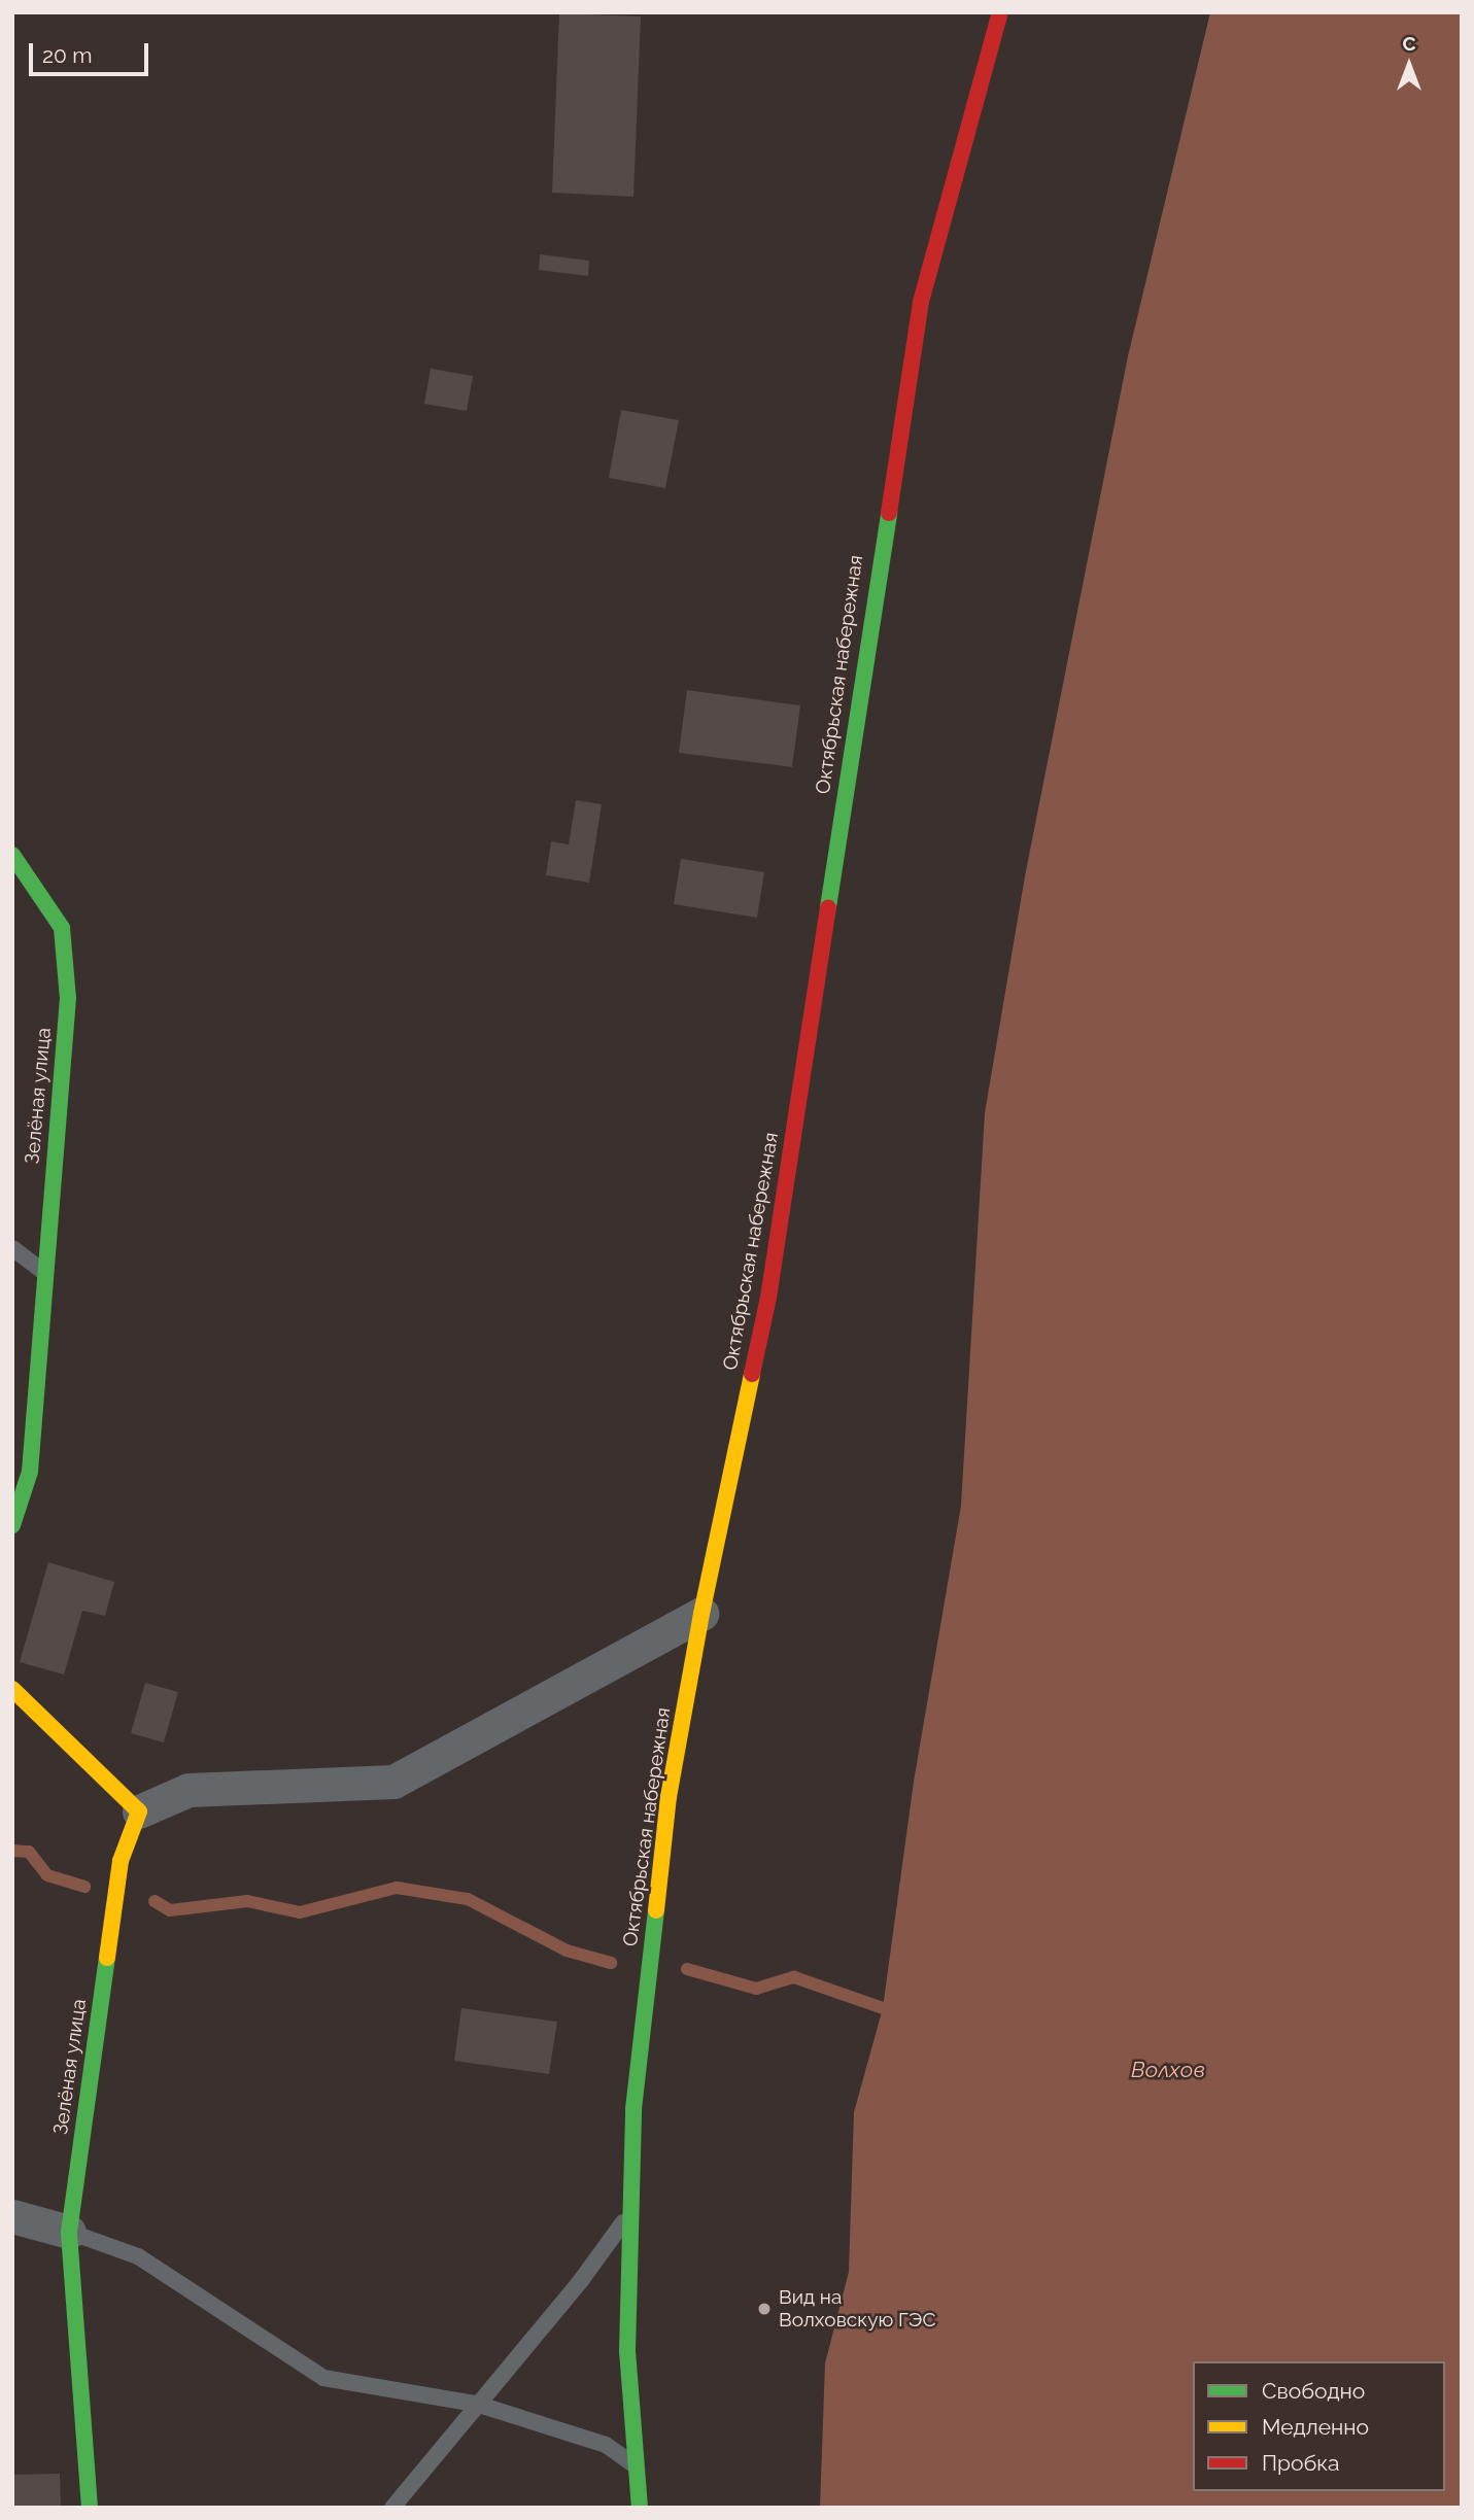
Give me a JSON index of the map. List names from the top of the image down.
{
  "streets": {
    "main road": ["Октябрьская набережная", "Зелёная улица"]
  },
  "water": ["Волхов"],
  "places": ["Вид на Волховскую ГЭС"],
  "legend": ["Свободно", "Медленно", "Пробка"],
  "scale_bar": "20 m",
  "north": "top"
}
